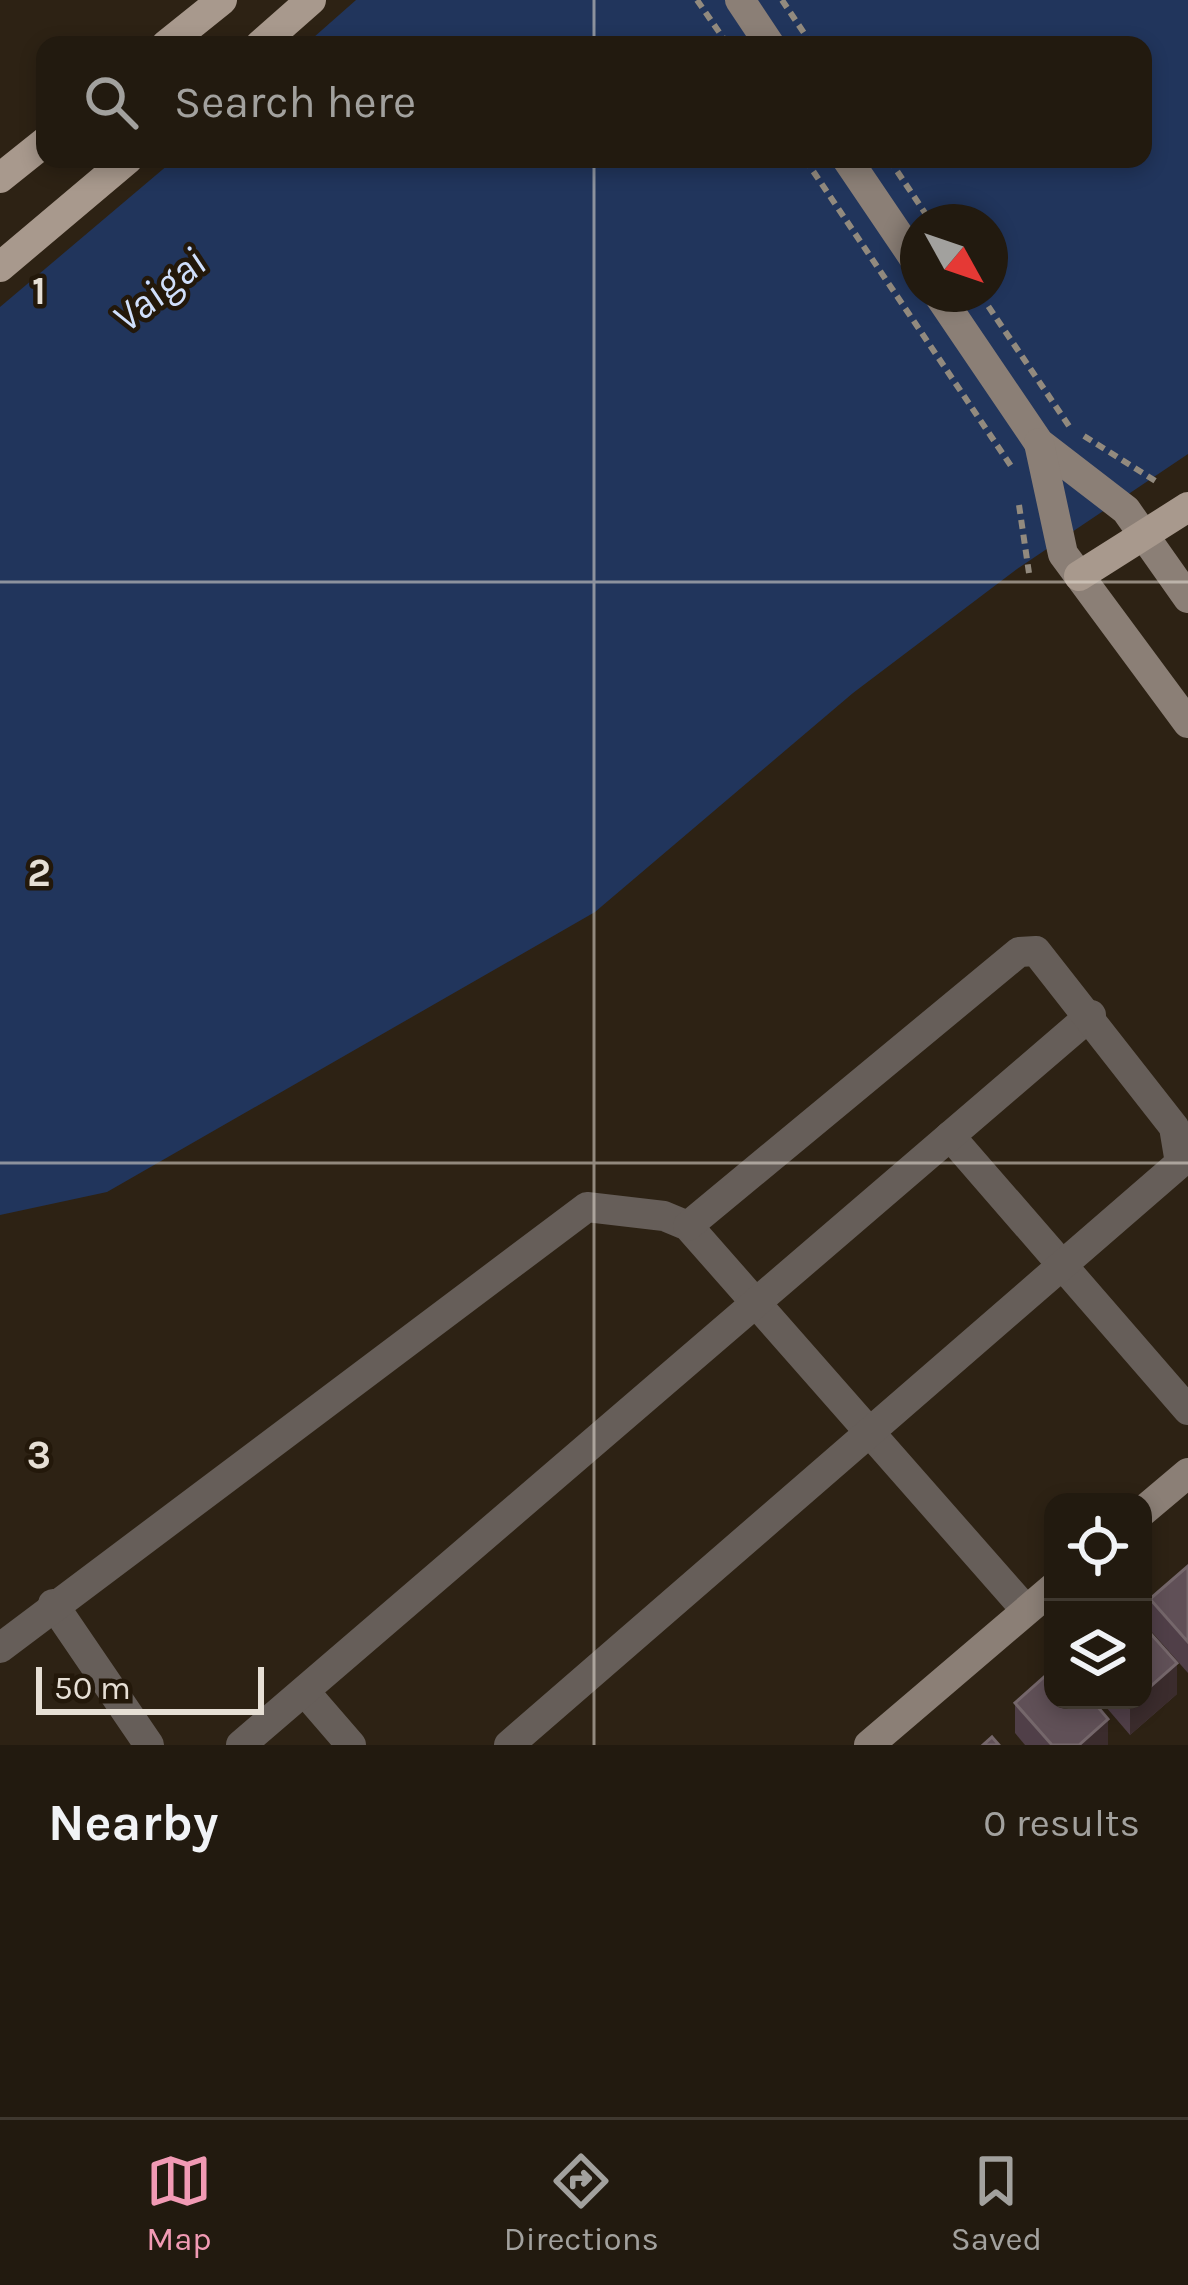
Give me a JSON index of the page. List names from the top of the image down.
{
  "water": ["Vaigai"],
  "scale_bar": "50 m",
  "north": "bottom right",
  "page": {
    "search": "Search here",
    "scale": "50 m",
    "heading": ["Nearby", "0 results"],
    "nav": ["Map", "Directions", "Saved"]
  },
  "grid": {
    "rows": ["1", "2", "3"]
  }
}
